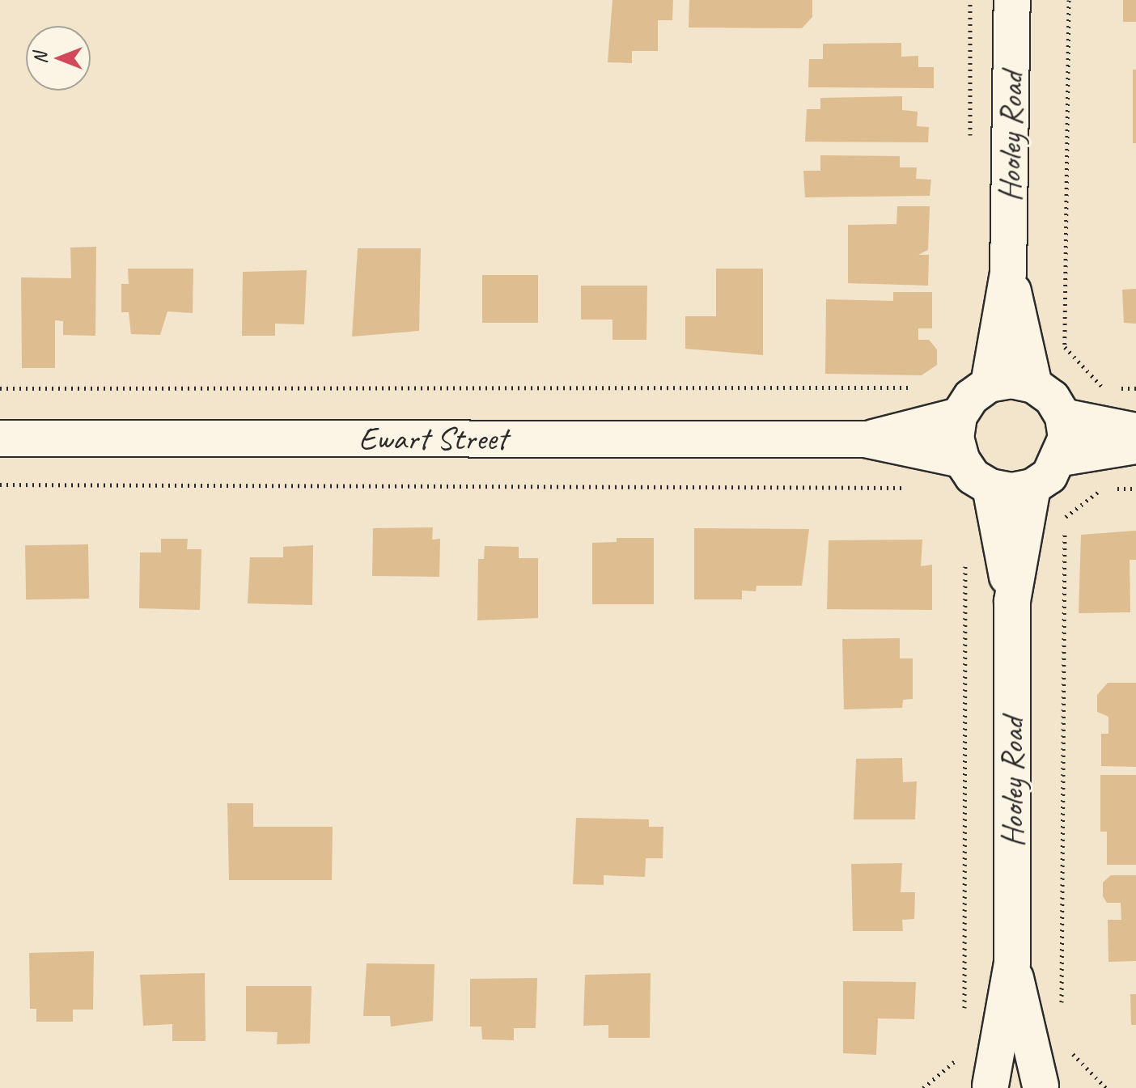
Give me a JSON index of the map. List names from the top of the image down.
{
  "streets": {
    "street": ["Hooley Road", "Ewart Street"]
  },
  "crossings": [
    ["Hooley Road", "Ewart Street"]
  ],
  "north": "left"
}
